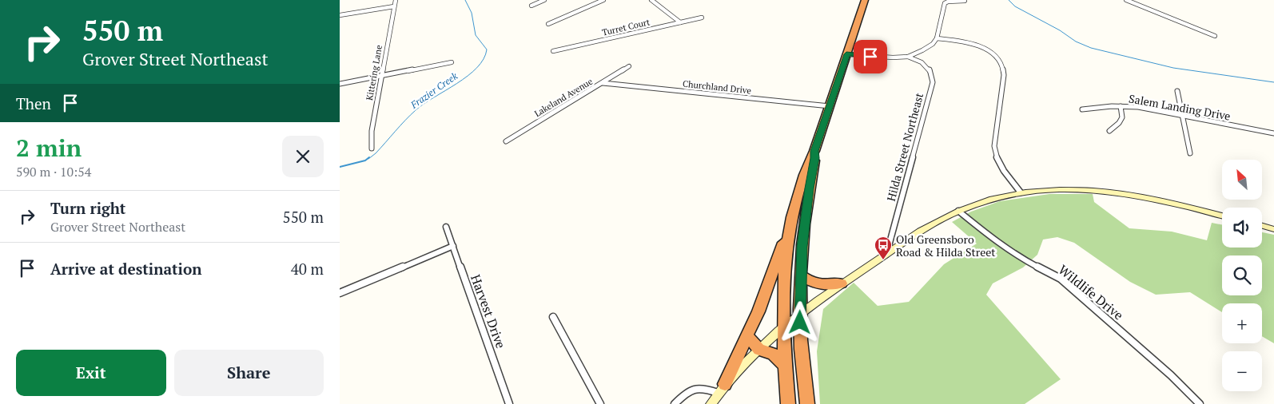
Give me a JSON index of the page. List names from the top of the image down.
{
  "streets": {
    "street": [
      "Turret Court",
      "Kittering Lane",
      "Churchland Drive",
      "Lakeland Avenue",
      "Salem Landing Drive",
      "Hilda Street Northeast",
      "Wildlife Drive",
      "Harvest Drive"
    ]
  },
  "crossings": [
    ["Churchland Drive", "Lakeland Avenue"]
  ],
  "water": ["Frazier Creek"],
  "places": {
    "bus stop": ["Old Greensboro Road & Hilda Street"]
  },
  "north": "top left",
  "page": {
    "turn": ["550 m", "Grover Street Northeast"],
    "then": "Then",
    "heading": ["2 min", "590 m · 10:54"],
    "map_buttons": ["+", "−"],
    "list": [
      {
        "name": "Turn right",
        "note": "Grover Street Northeast",
        "value": "550 m"
      },
      {
        "name": "Arrive at destination",
        "value": "40 m"
      }
    ],
    "buttons": ["Exit", "Share"]
  }
}
